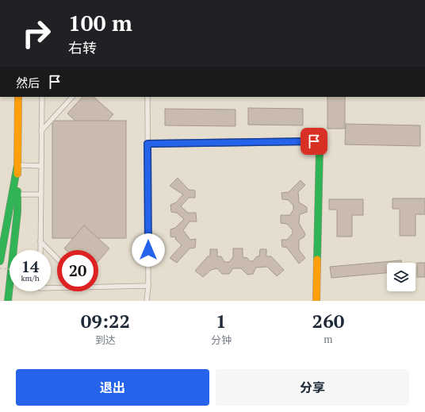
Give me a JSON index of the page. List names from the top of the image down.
{
  "page": {
    "turn": ["100 m", "右转"],
    "then": "然后",
    "speed": "14 km/h",
    "limit": "20",
    "eta": [
      "09:22",
      "到达",
      "1",
      "分钟",
      "260",
      "m"
    ],
    "buttons": ["退出", "分享"]
  }
}
